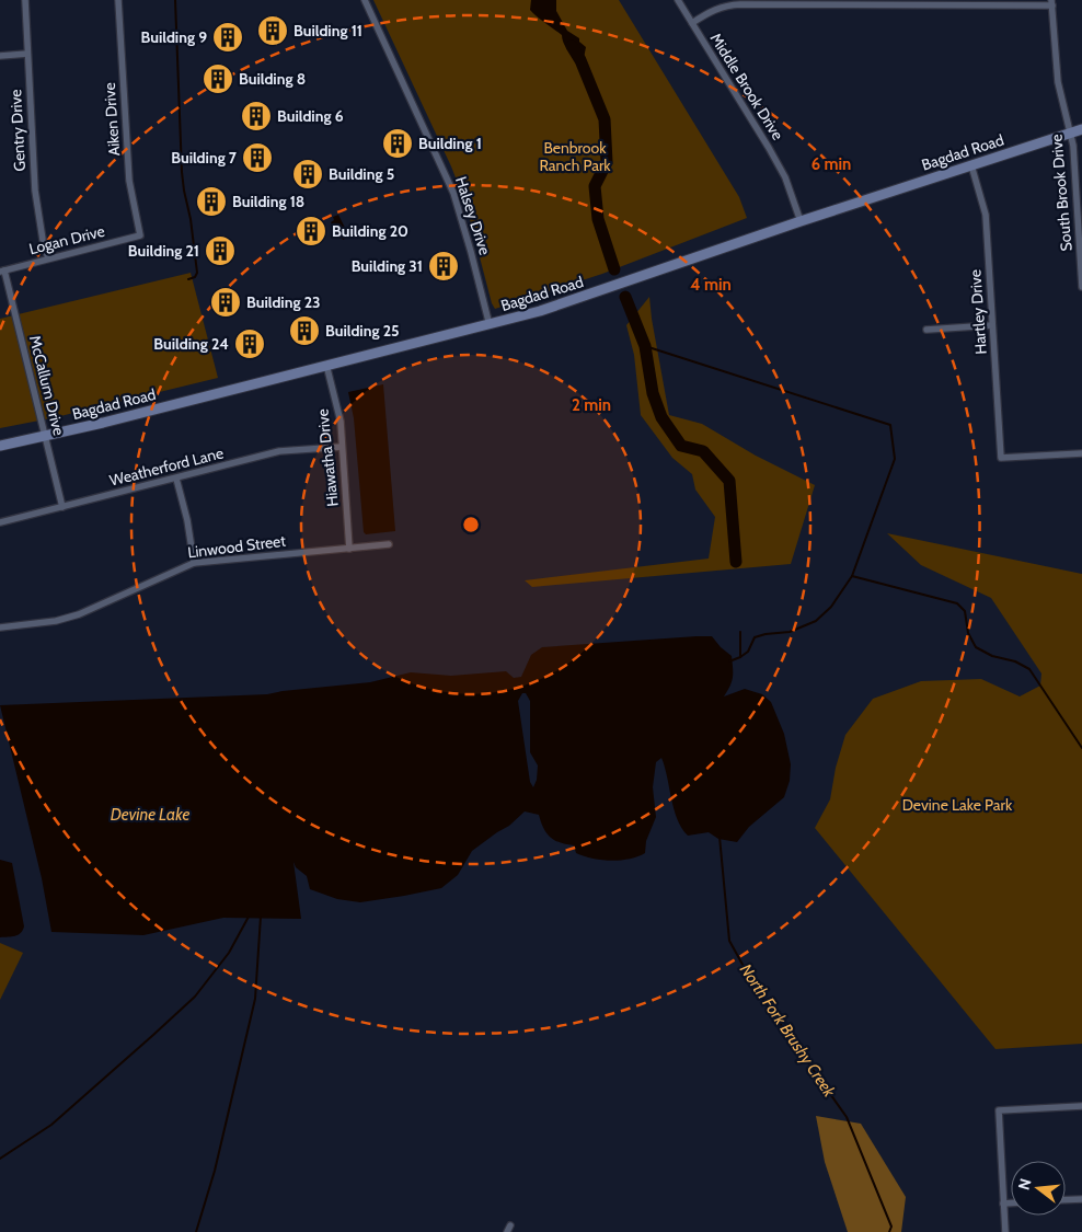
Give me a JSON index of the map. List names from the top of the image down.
{
  "streets": {
    "street": [
      "Middle Brook Drive",
      "Aiken Drive",
      "Gentry Drive",
      "Bagdad Road",
      "South Brook Drive",
      "Halsey Drive",
      "Logan Drive",
      "Hartley Drive",
      "McCallum Drive",
      "Hiawatha Drive",
      "Weatherford Lane",
      "Linwood Street"
    ]
  },
  "crossings": [
    ["Middle Brook Drive", "Bagdad Road"],
    ["Aiken Drive", "Logan Drive"],
    ["Gentry Drive", "Logan Drive"],
    ["Bagdad Road", "South Brook Drive"],
    ["Bagdad Road", "Halsey Drive"],
    ["Bagdad Road", "Hartley Drive"],
    ["Bagdad Road", "McCallum Drive"],
    ["Bagdad Road", "Hiawatha Drive"],
    ["Logan Drive", "McCallum Drive"],
    ["McCallum Drive", "Weatherford Lane"],
    ["Hiawatha Drive", "Weatherford Lane"],
    ["Hiawatha Drive", "Linwood Street"]
  ],
  "water": ["Devine Lake", "North Fork Brushy Creek"],
  "parks": ["Benbrook Ranch Park", "Devine Lake Park"],
  "places": {
    "building": [
      "Building 11",
      "Building 9",
      "Building 8",
      "Building 6",
      "Building 1",
      "Building 7",
      "Building 5",
      "Building 18",
      "Building 20",
      "Building 21",
      "Building 31",
      "Building 23",
      "Building 25",
      "Building 24"
    ]
  },
  "north": "left",
  "rings": ["6 min", "4 min", "2 min"]
}
